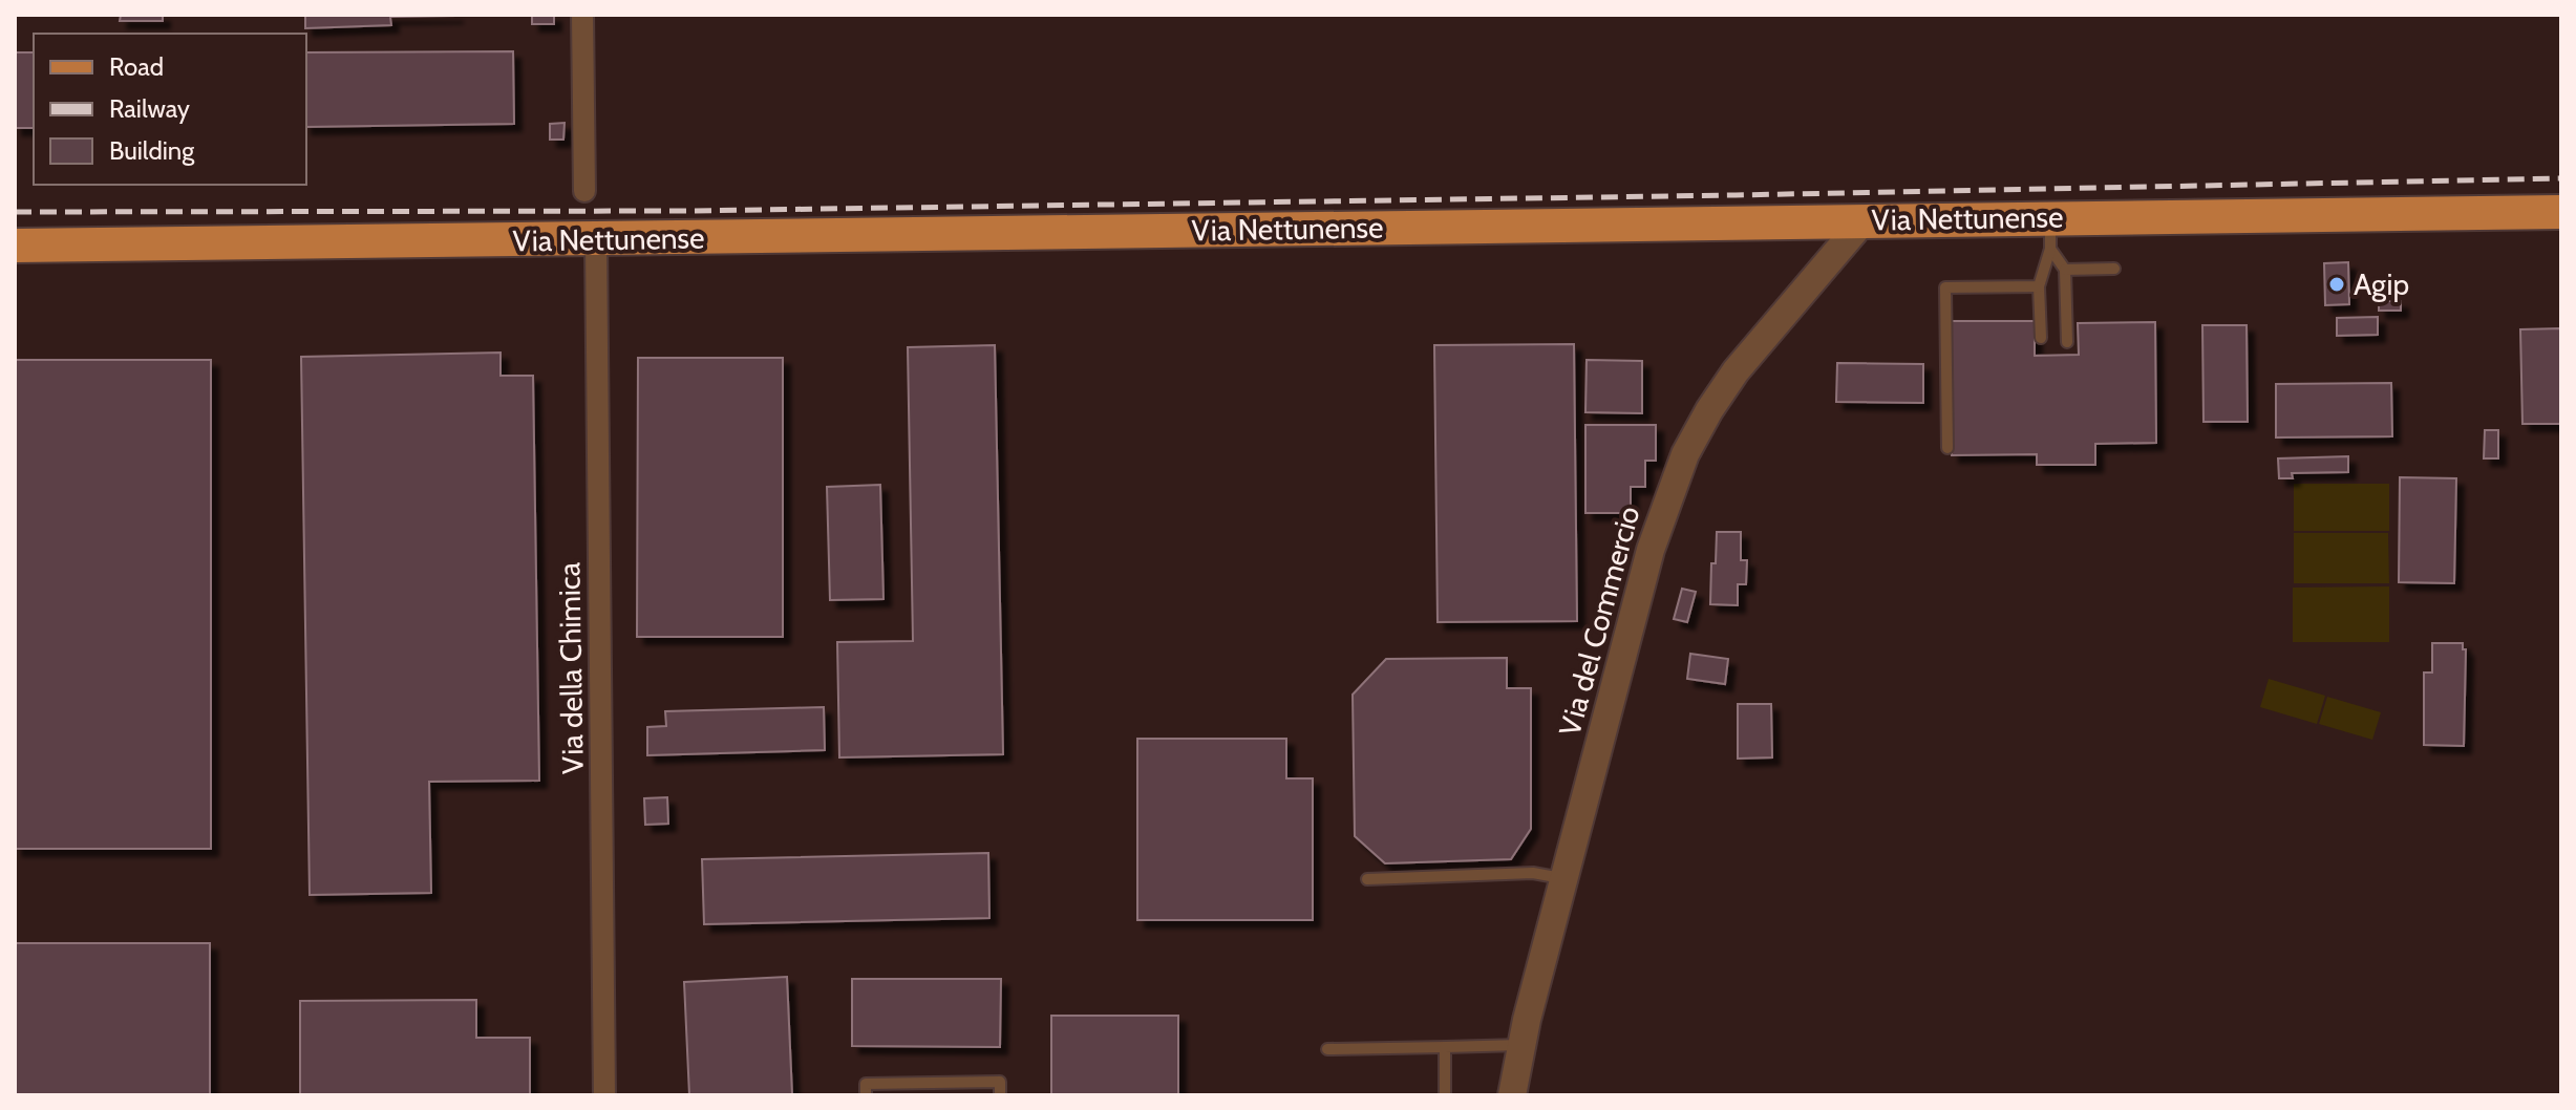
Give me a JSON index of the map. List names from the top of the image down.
{
  "streets": {
    "main road": ["Via Nettunense"],
    "street": ["Via del Commercio", "Via della Chimica"]
  },
  "crossings": [
    ["Via Nettunense", "Via del Commercio"],
    ["Via Nettunense", "Via della Chimica"]
  ],
  "places": ["Agip"],
  "legend": ["Road", "Railway", "Building"]
}
